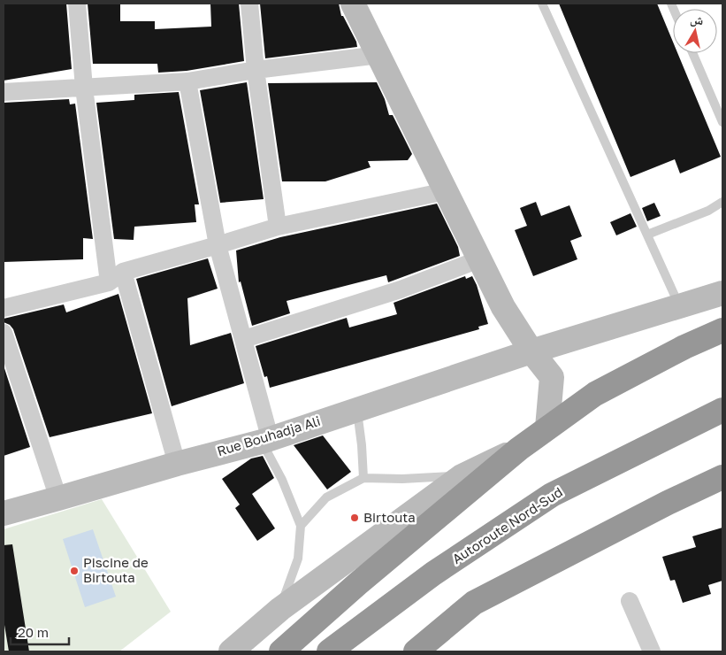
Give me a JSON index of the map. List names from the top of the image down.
{
  "streets": {
    "highway": ["Autoroute Nord-Sud"],
    "main road": ["Rue Bouhadja Ali"]
  },
  "places": ["Birtouta", "Piscine de Birtouta"],
  "scale_bar": "20 m",
  "north": "top"
}
